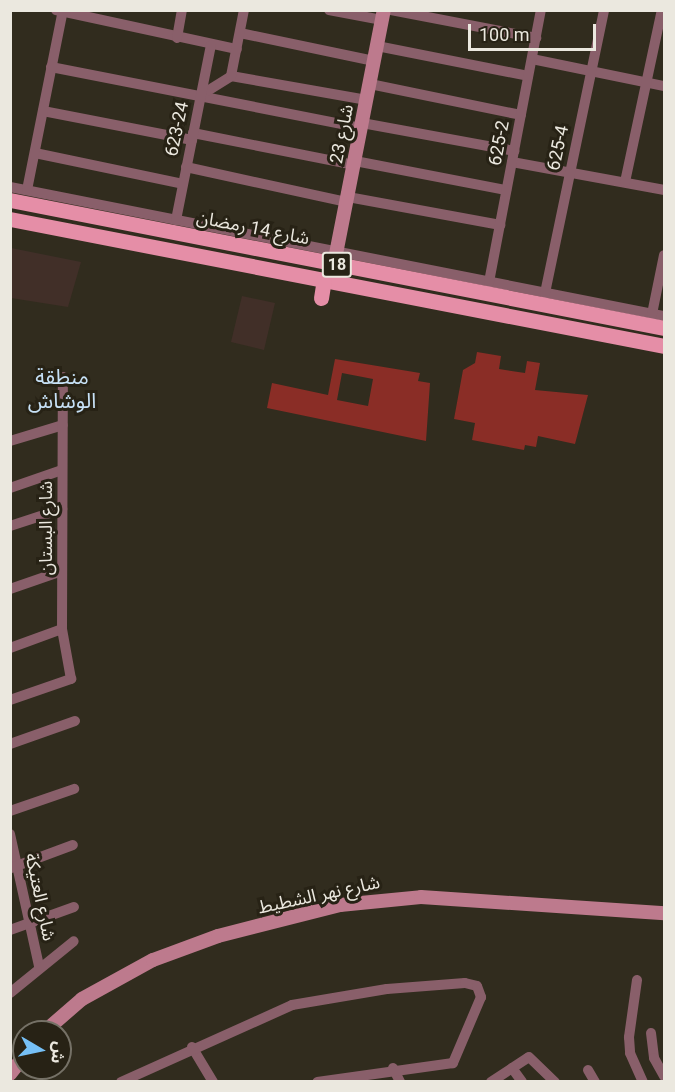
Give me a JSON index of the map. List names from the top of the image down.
{
  "streets": {
    "main road": [
      "شارع 23",
      "شارع 14 رمضان",
      "18",
      "شارع نهر الشطيط"
    ],
    "street": [
      "623-24",
      "625-2",
      "625-4",
      "شارع البستان",
      "شارع العتيکة"
    ]
  },
  "crossings": [
    ["شارع 23", "شارع 14 رمضان"]
  ],
  "districts": ["منطقة الوشاش"],
  "scale_bar": "100 m",
  "north": "right"
}
